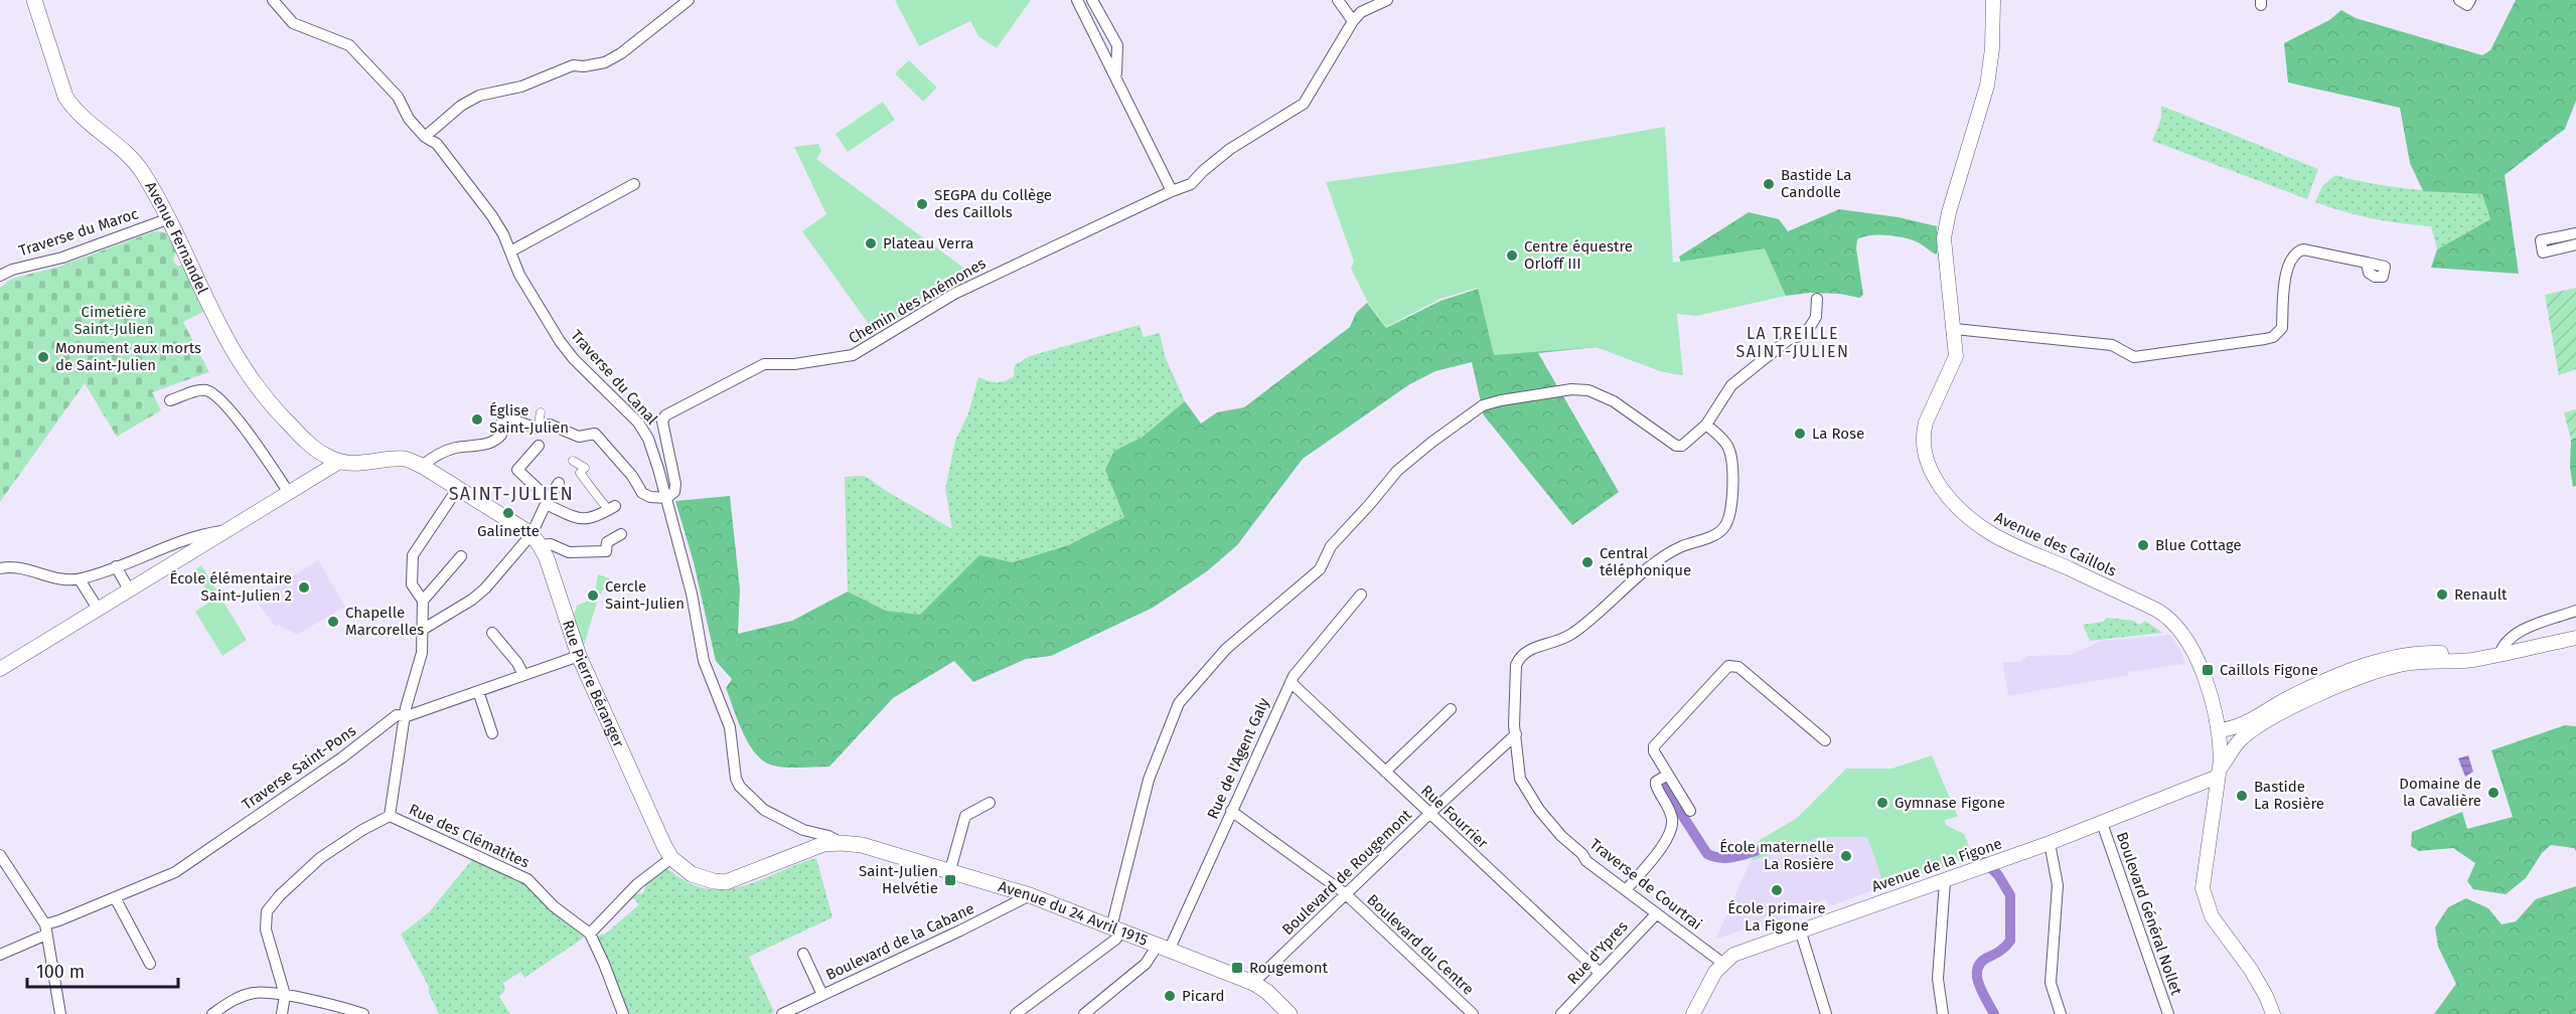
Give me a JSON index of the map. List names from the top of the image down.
{
  "streets": {
    "main road": ["Avenue Fernandel", "Rue Pierre Béranger", "Avenue du 24 Avril 1915"],
    "street": [
      "Traverse du Maroc",
      "Chemin des Anémones",
      "Traverse du Canal",
      "Avenue des Caillols",
      "Rue de l'Agent Galy",
      "Traverse Saint-Pons",
      "Rue Fourrier",
      "Rue des Clématites",
      "Avenue de la Figone",
      "Boulevard de Rougemont",
      "Traverse de Courtrai",
      "Boulevard Général Nollet",
      "Boulevard de la Cabane",
      "Boulevard du Centre",
      "Rue d'Ypres"
    ]
  },
  "crossings": [
    ["Traverse du Maroc", "Avenue Fernandel"],
    ["Chemin des Anémones", "Traverse du Canal"],
    ["Chemin des Anémones", "Rue Pierre Béranger"],
    ["Chemin des Anémones", "Avenue du 24 Avril 1915"],
    ["Avenue des Caillols", "Avenue de la Figone"],
    ["Rue Pierre Béranger", "Traverse Saint-Pons"],
    ["Rue Pierre Béranger", "Avenue du 24 Avril 1915"],
    ["Rue de l'Agent Galy", "Rue Fourrier"],
    ["Rue de l'Agent Galy", "Avenue du 24 Avril 1915"],
    ["Rue de l'Agent Galy", "Boulevard du Centre"],
    ["Rue Fourrier", "Boulevard de Rougemont"],
    ["Rue Fourrier", "Rue d'Ypres"],
    ["Avenue de la Figone", "Traverse de Courtrai"],
    ["Avenue de la Figone", "Boulevard Général Nollet"],
    ["Boulevard de Rougemont", "Traverse de Courtrai"],
    ["Boulevard de Rougemont", "Avenue du 24 Avril 1915"],
    ["Boulevard de Rougemont", "Boulevard du Centre"],
    ["Traverse de Courtrai", "Rue d'Ypres"],
    ["Avenue du 24 Avril 1915", "Boulevard de la Cabane"]
  ],
  "districts": ["LA TREILLE SAINT-JULIEN", "SAINT-JULIEN"],
  "parks": ["Cimetière Saint-Julien"],
  "places": {
    "other": [
      "Bastide La Candolle",
      "SEGPA du Collège des Caillols",
      "Plateau Verra",
      "Centre équestre Orloff III",
      "Monument aux morts de Saint-Julien",
      "Église Saint-Julien",
      "La Rose",
      "Galinette",
      "Blue Cottage",
      "Central téléphonique",
      "École élémentaire Saint-Julien 2",
      "Renault",
      "Cercle Saint-Julien",
      "Chapelle Marcorelles",
      "Domaine de la Cavalière",
      "Bastide La Rosière",
      "Gymnase Figone",
      "École maternelle La Rosière",
      "École primaire La Figone",
      "Picard"
    ],
    "transit": ["Caillols Figone", "Saint-Julien Helvétie", "Rougemont"]
  },
  "scale_bar": "100 m"
}
